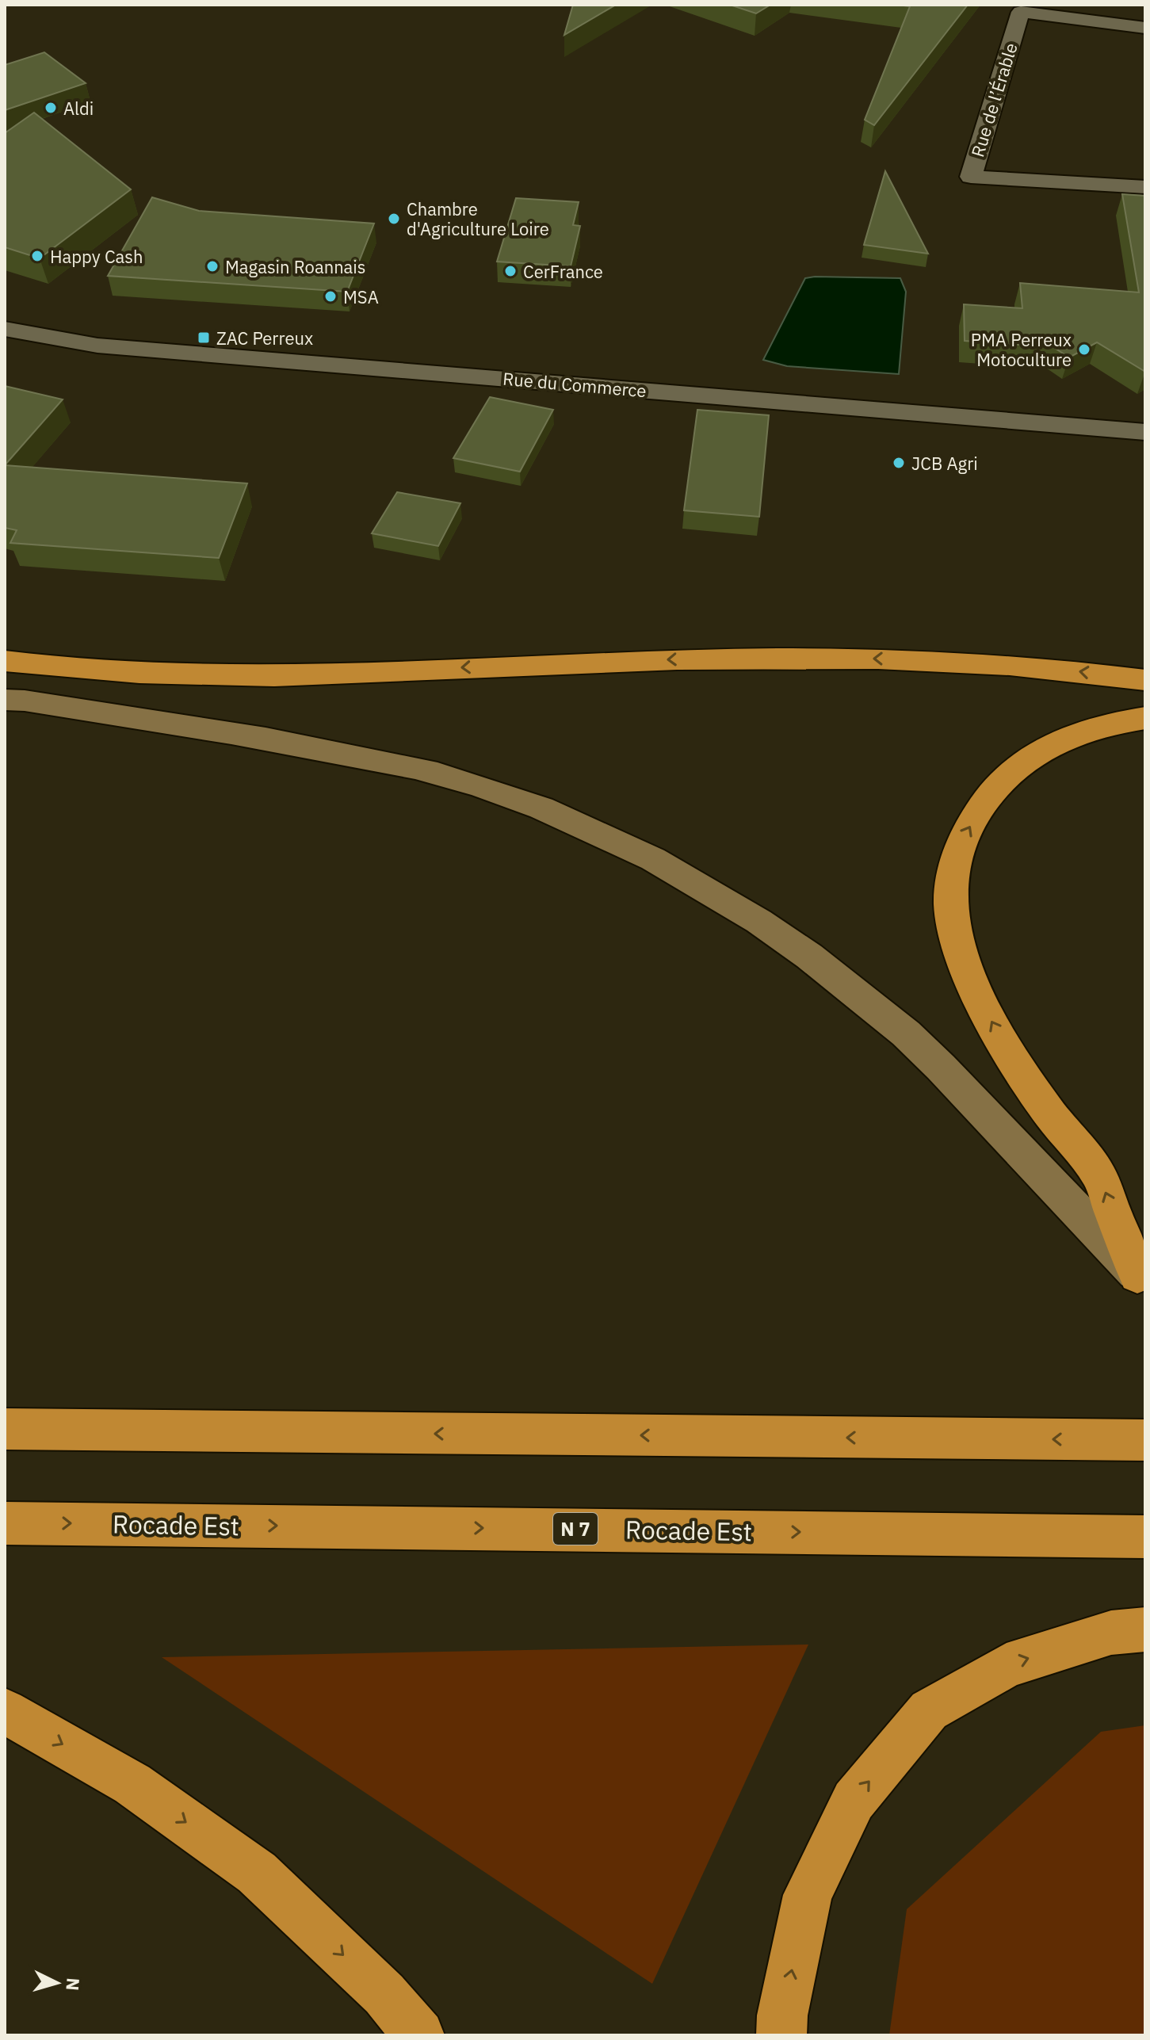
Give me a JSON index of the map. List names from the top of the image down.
{
  "streets": {
    "highway": ["Rocade Est", "N 7"],
    "street": ["Rue de l’Érable", "Rue du Commerce"]
  },
  "places": {
    "other": [
      "Aldi",
      "Chambre d'Agriculture Loire",
      "Happy Cash",
      "Magasin Roannais",
      "CerFrance",
      "MSA",
      "PMA Perreux Motoculture",
      "JCB Agri"
    ],
    "transit": ["ZAC Perreux"]
  },
  "north": "right"
}
